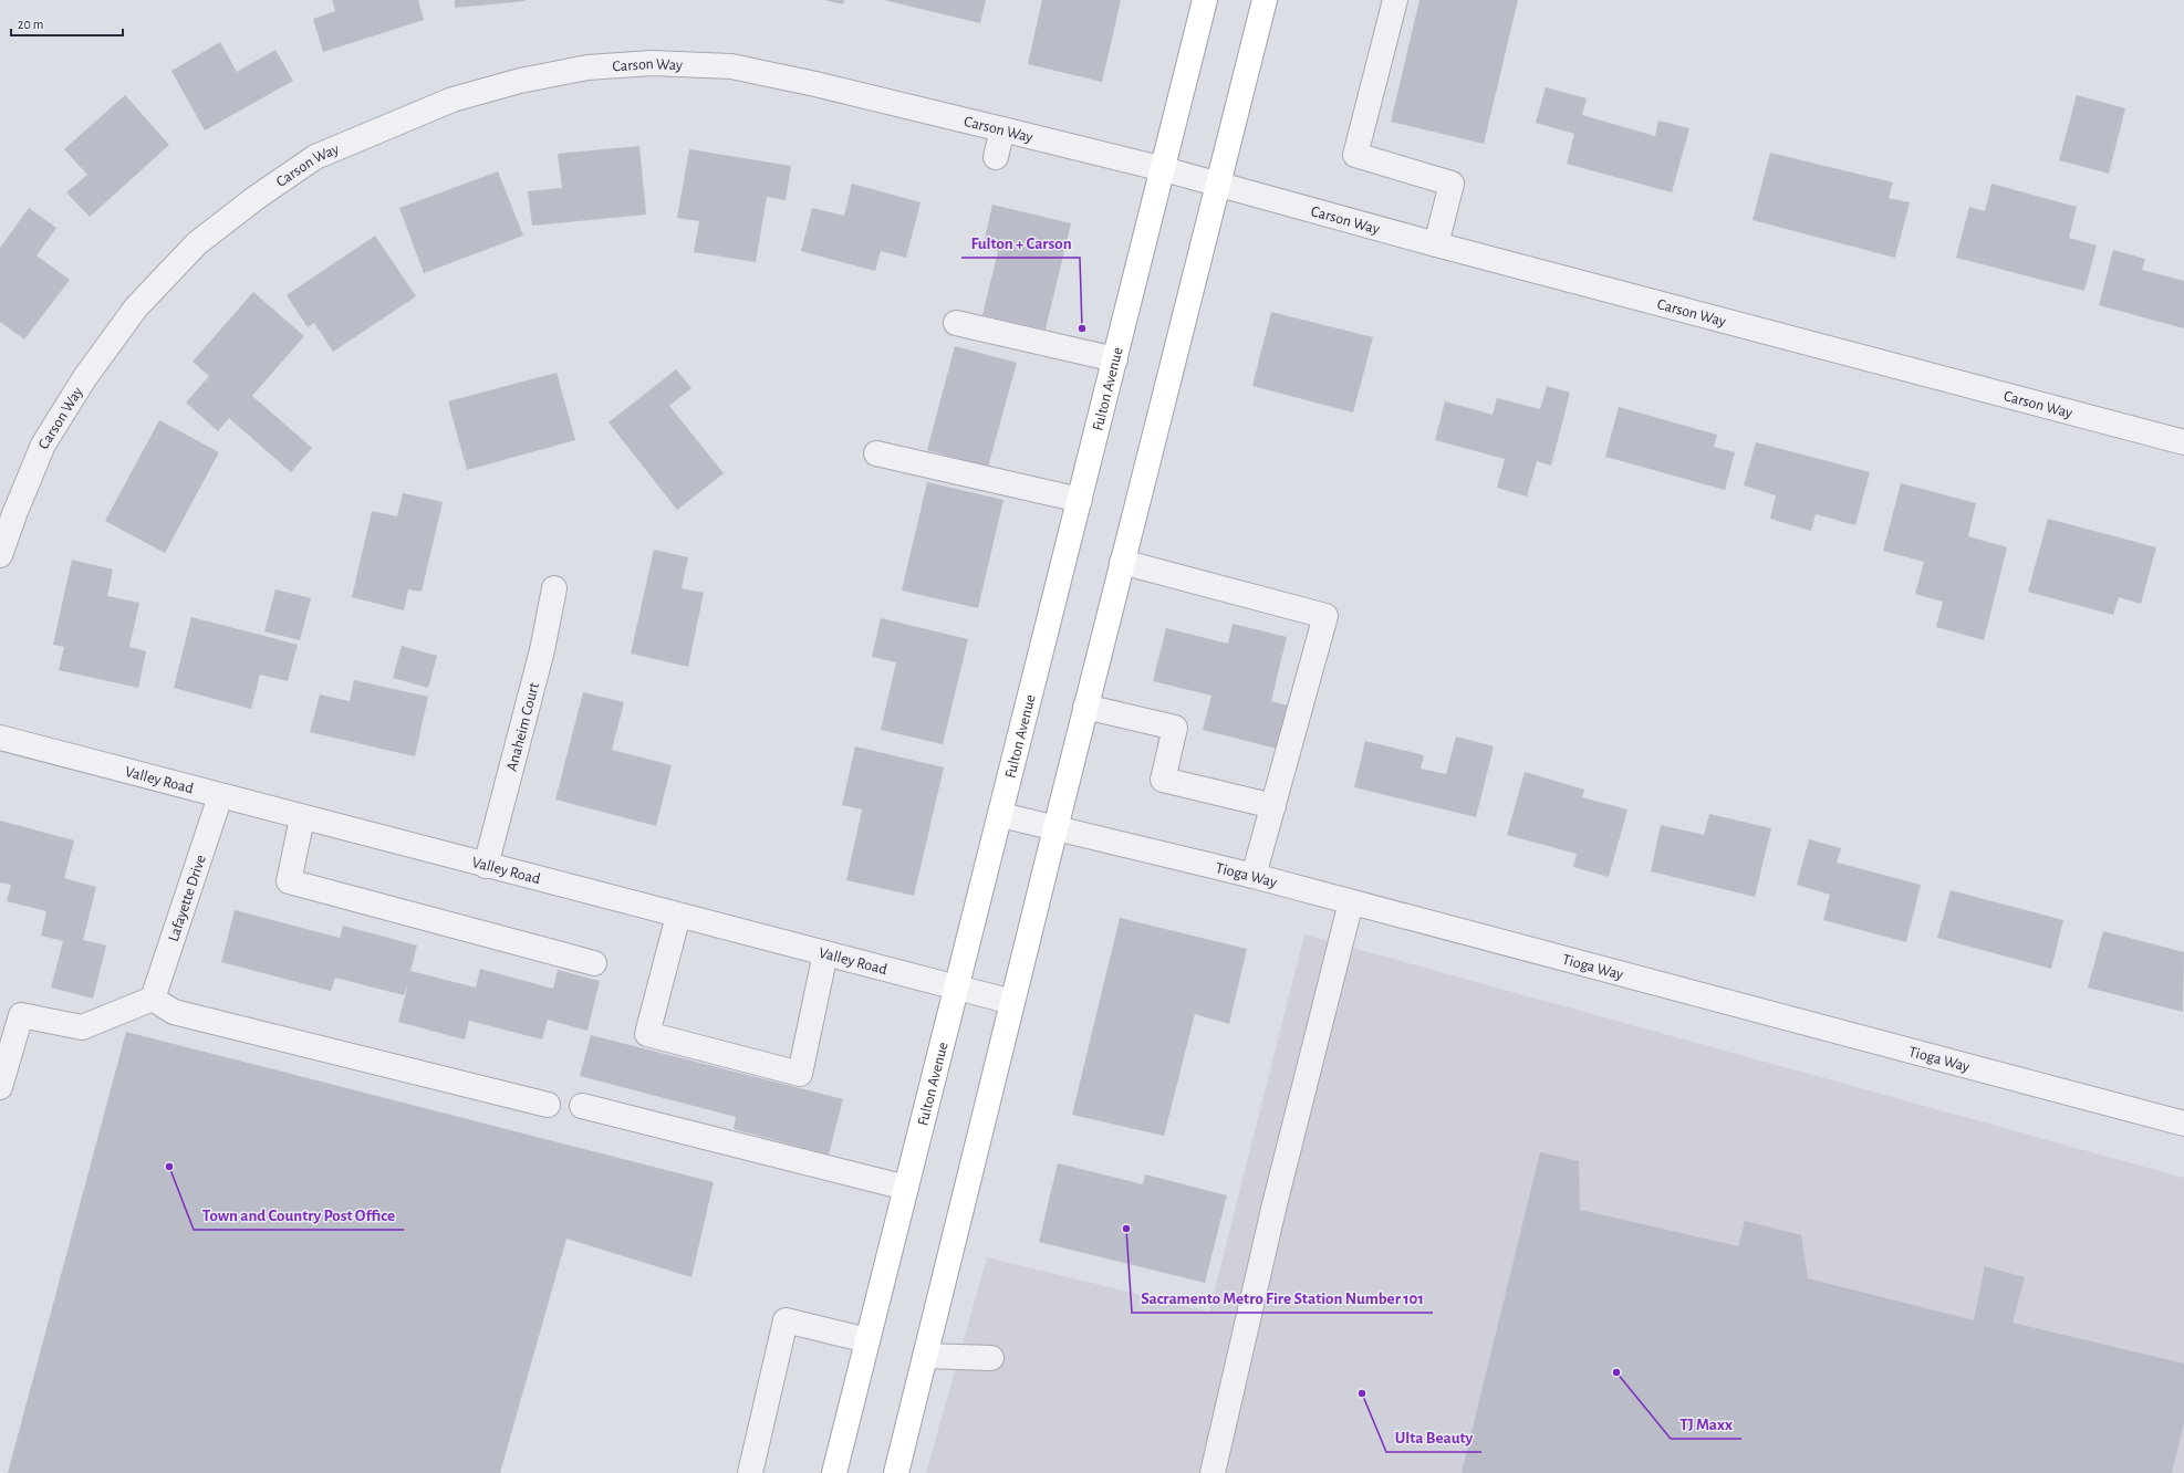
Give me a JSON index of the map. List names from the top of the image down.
{
  "streets": {
    "main road": ["Fulton Avenue"],
    "street": [
      "Carson Way",
      "Anaheim Court",
      "Valley Road",
      "Tioga Way",
      "Lafayette Drive"
    ]
  },
  "crossings": [
    ["Carson Way", "Fulton Avenue"],
    ["Fulton Avenue", "Valley Road"],
    ["Fulton Avenue", "Tioga Way"],
    ["Anaheim Court", "Valley Road"],
    ["Valley Road", "Lafayette Drive"]
  ],
  "places": [
    "Fulton + Carson",
    "Town and Country Post Office",
    "Sacramento Metro Fire Station Number 101",
    "TJ Maxx",
    "Ulta Beauty"
  ],
  "scale_bar": "20 m"
}
